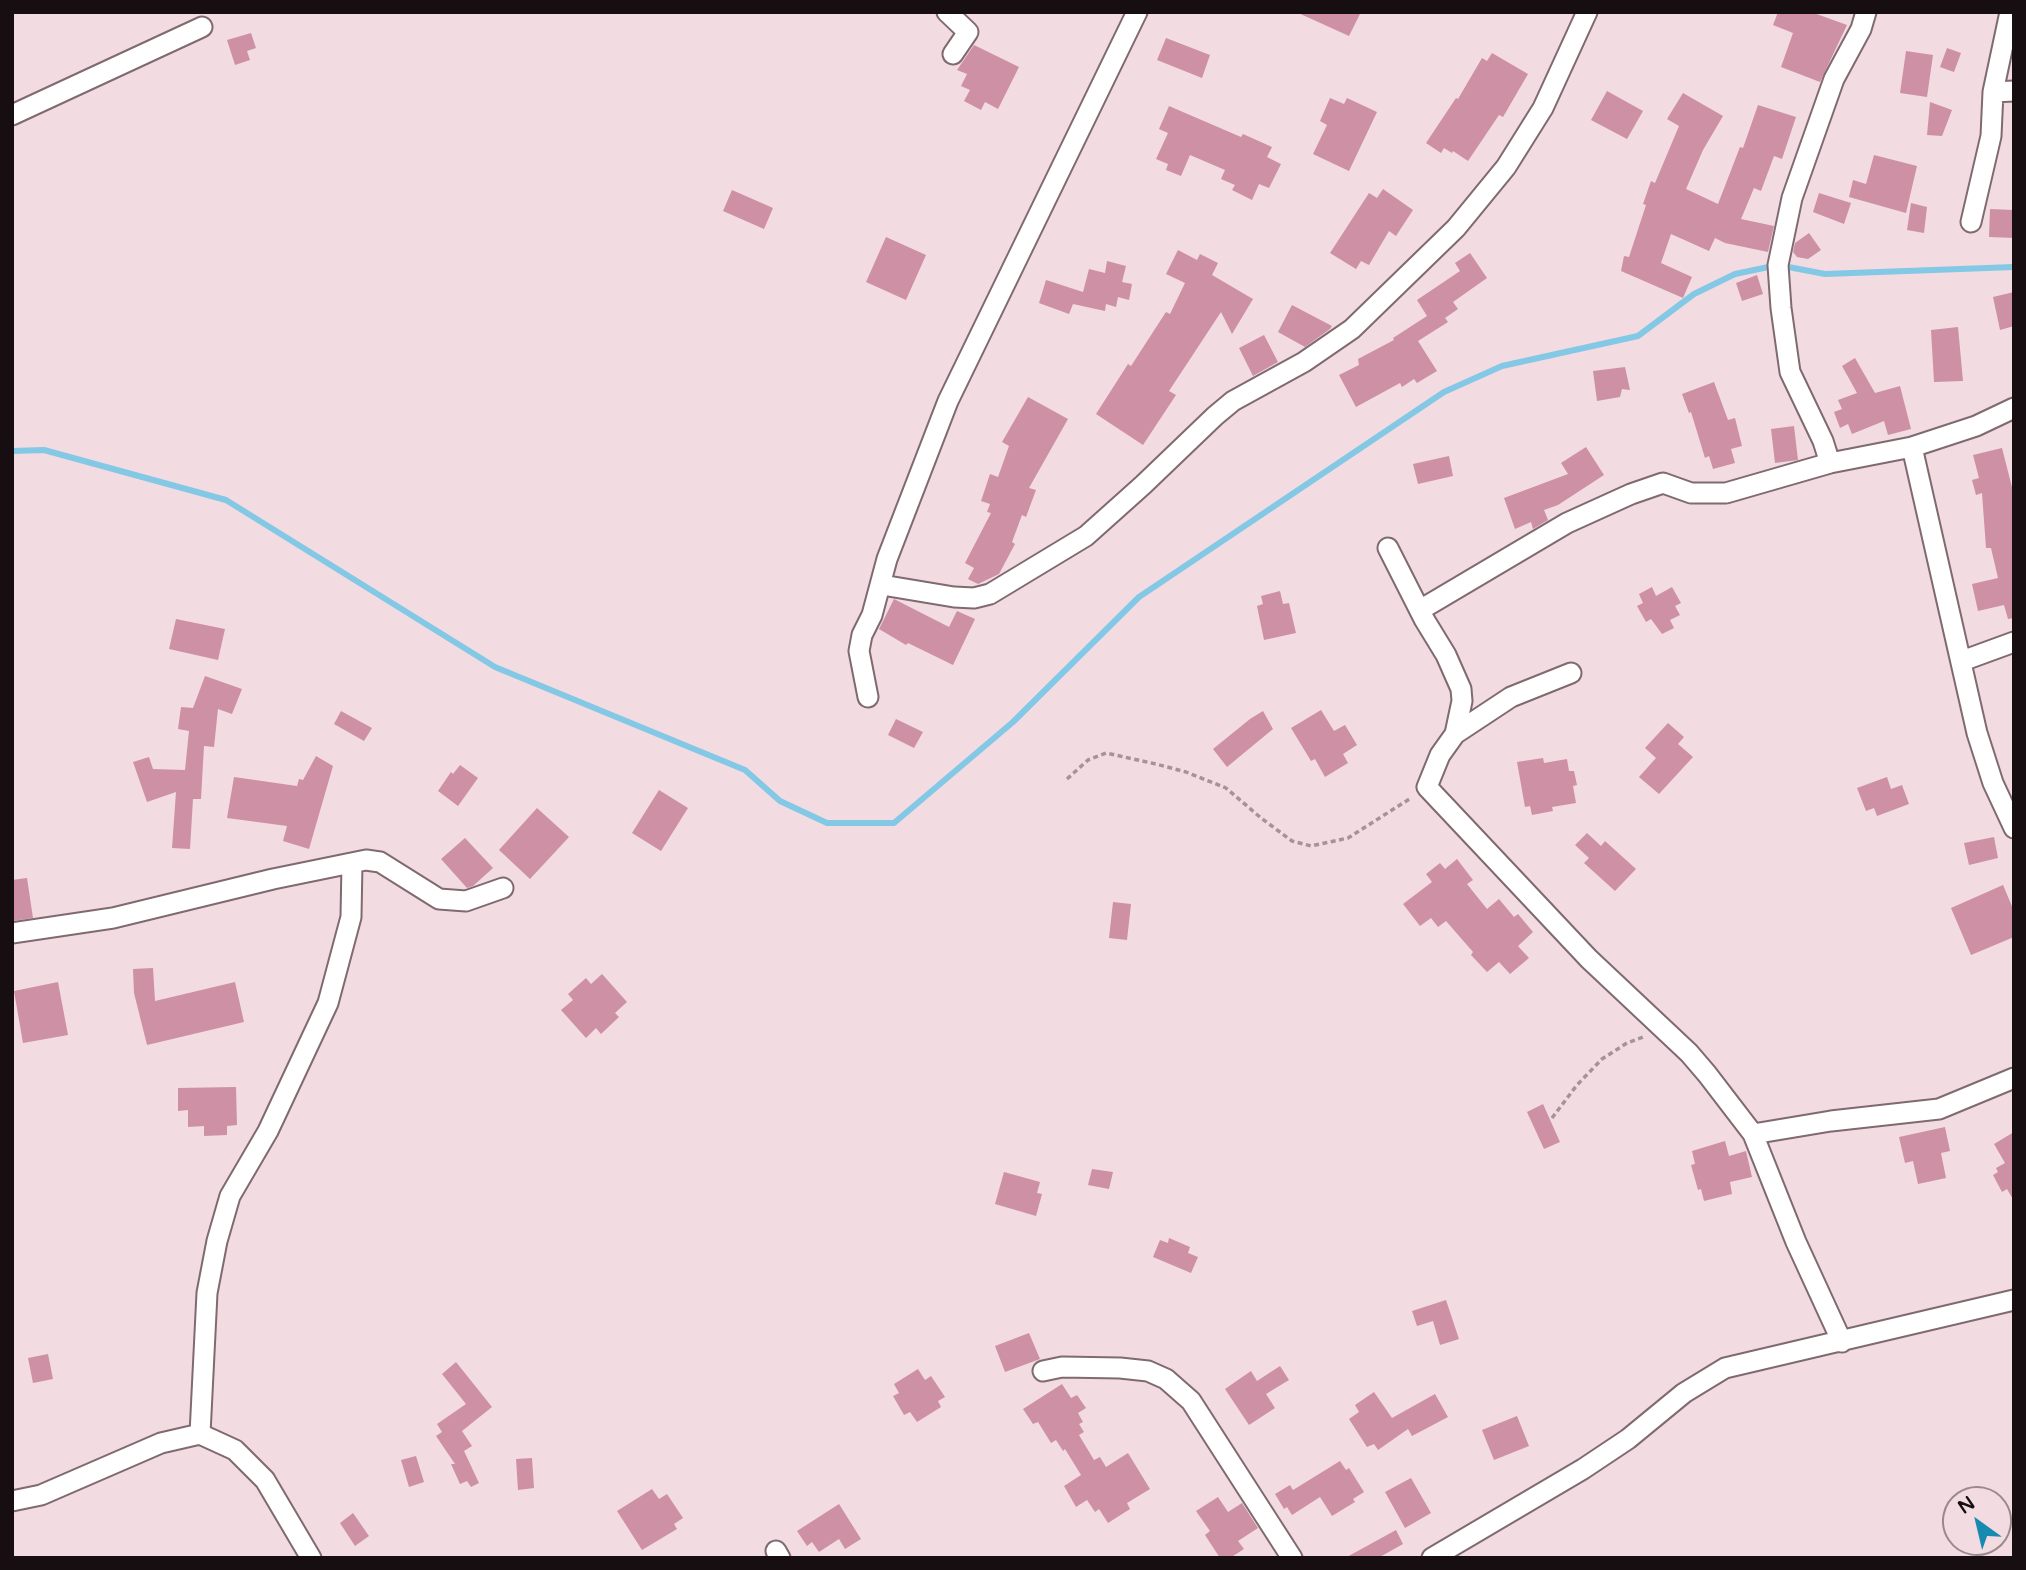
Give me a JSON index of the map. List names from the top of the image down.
{
  "north": "top left"
}
